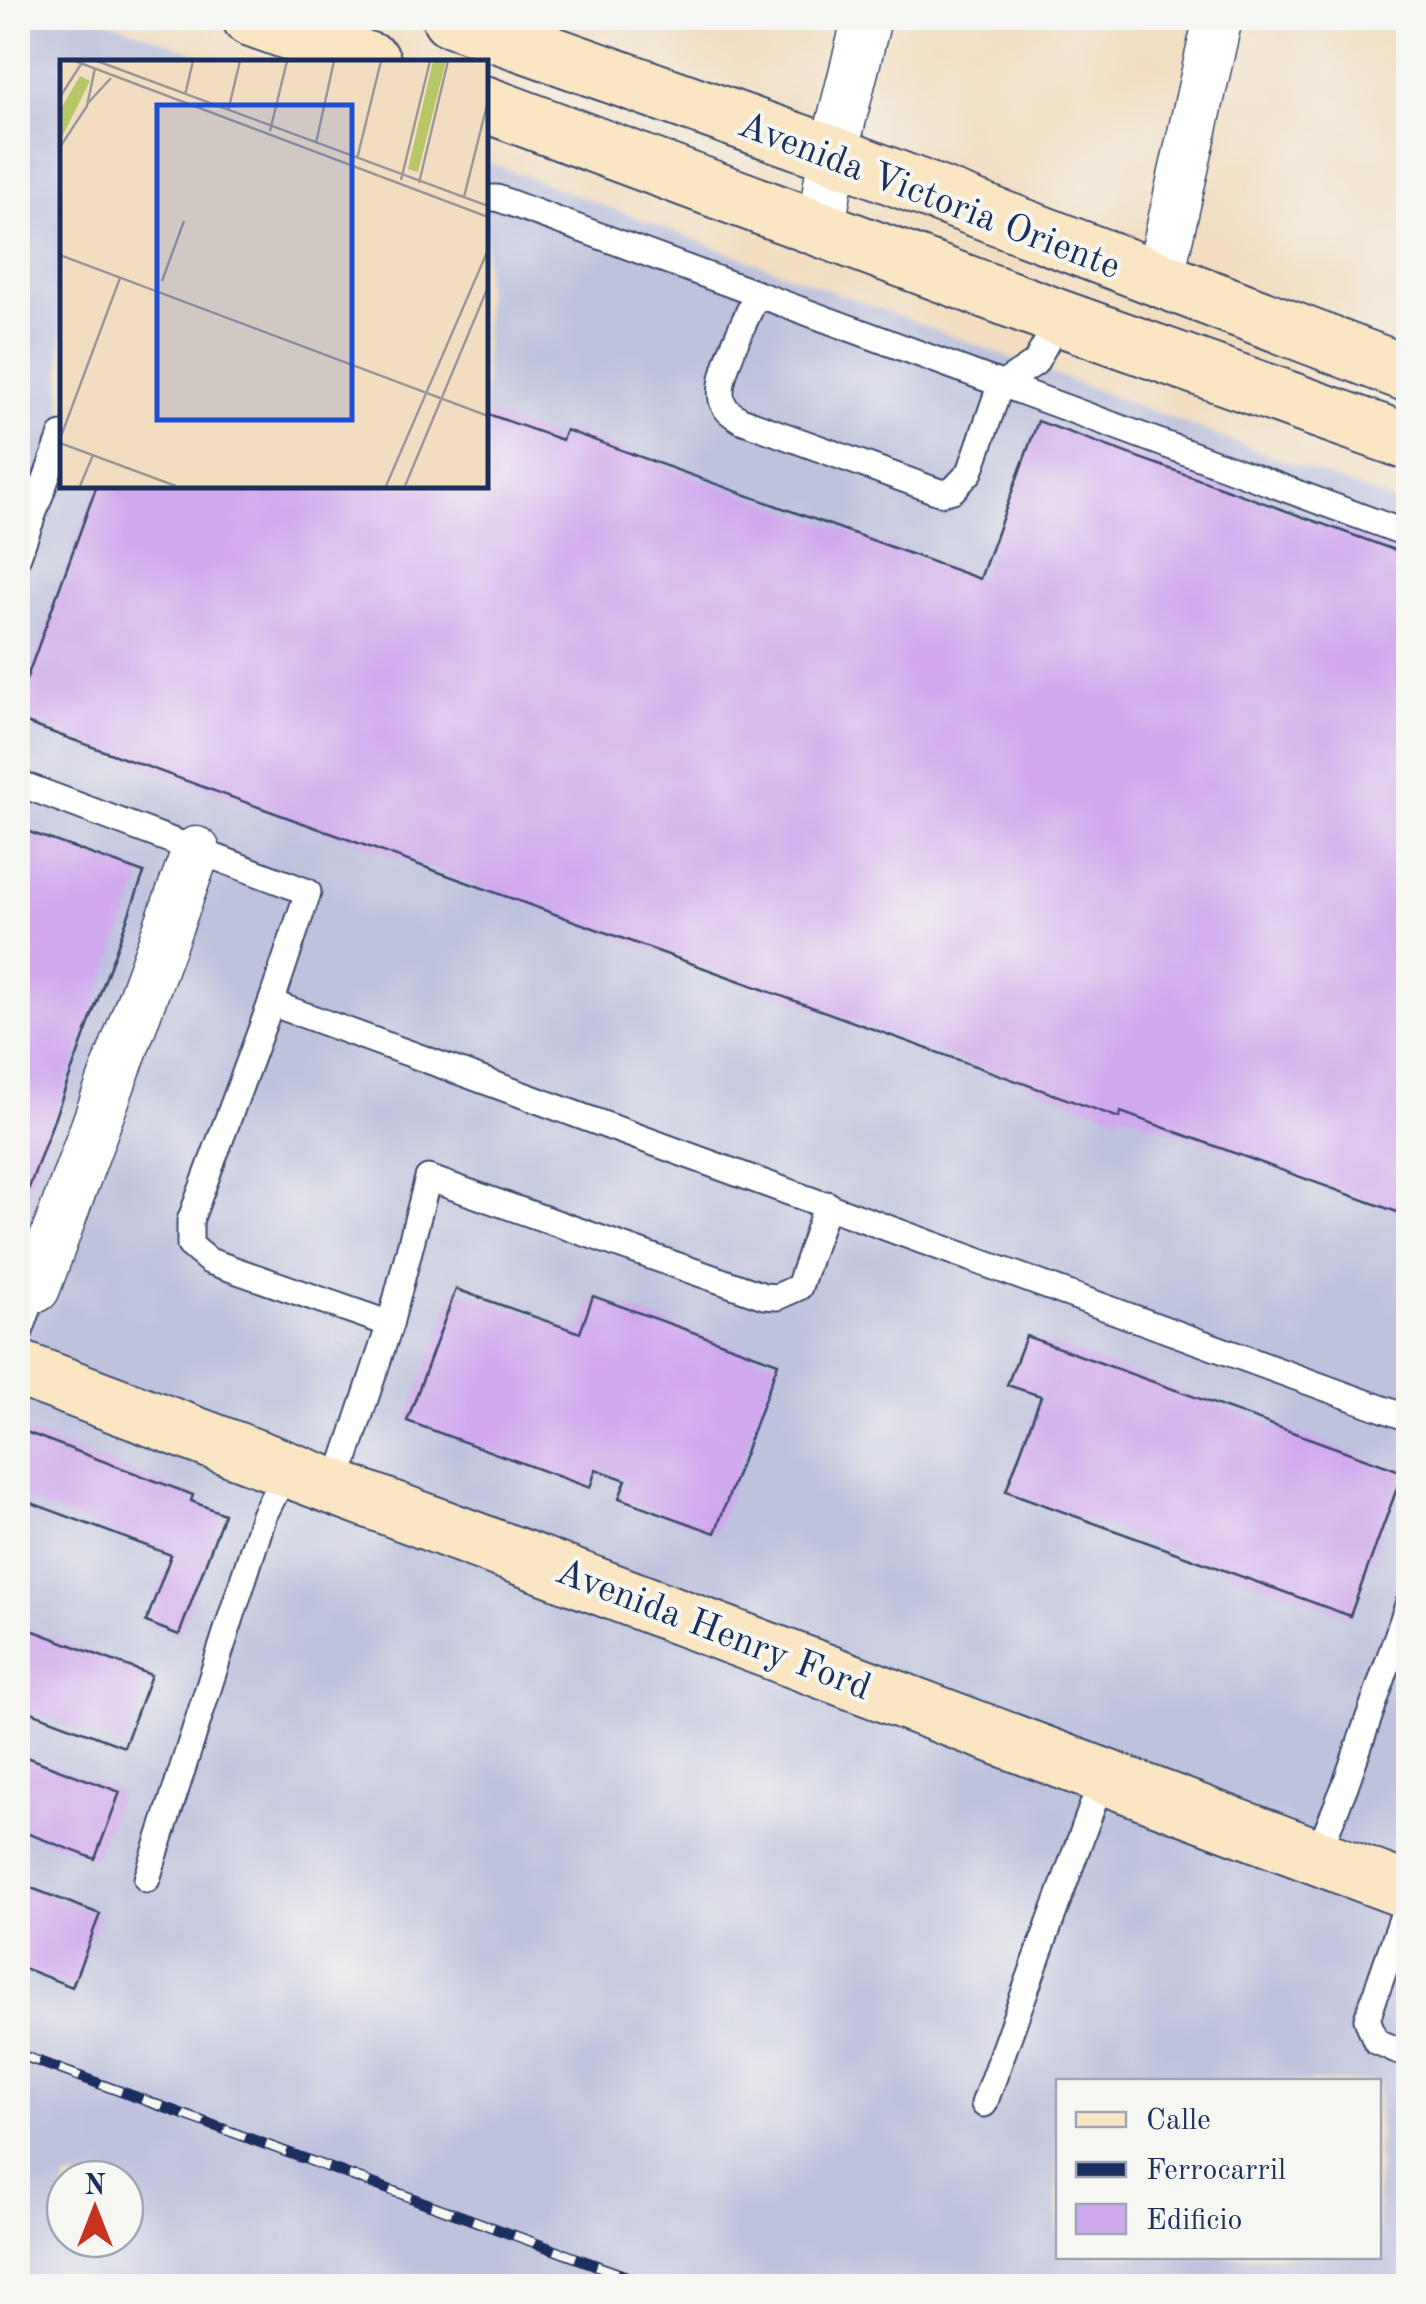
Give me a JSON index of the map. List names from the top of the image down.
{
  "streets": {
    "street": ["Avenida Victoria Oriente", "Avenida Henry Ford"]
  },
  "legend": ["Calle", "Ferrocarril", "Edificio"],
  "north": "top"
}
